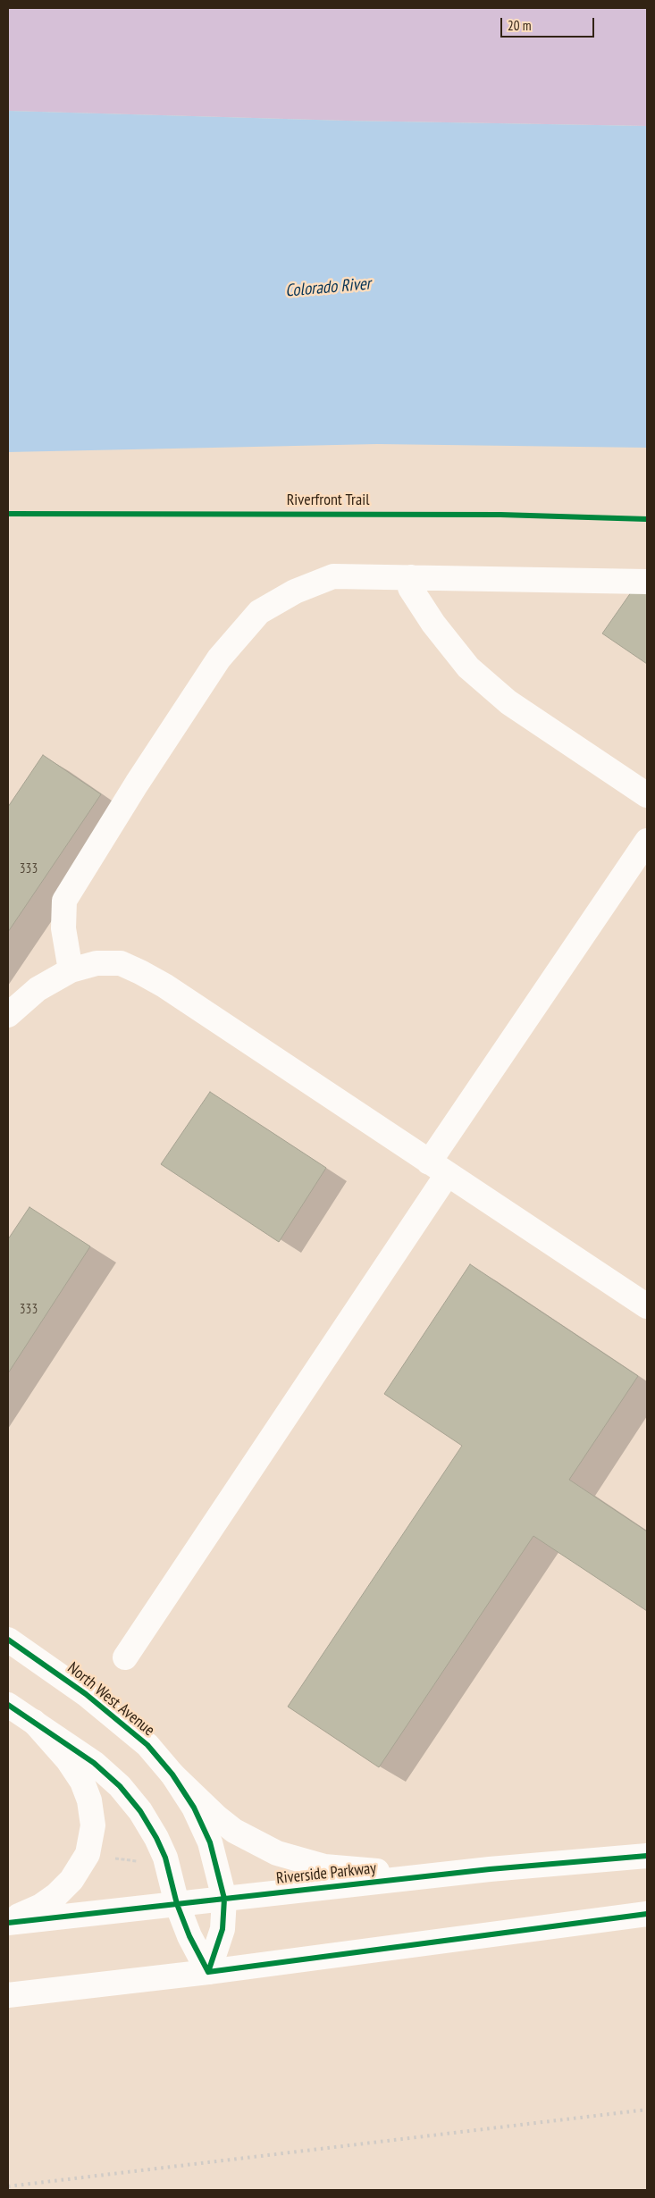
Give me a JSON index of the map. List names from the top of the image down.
{
  "streets": {
    "street": ["North West Avenue", "Riverside Parkway"],
    "cycle path": ["Riverfront Trail"]
  },
  "crossings": [
    ["North West Avenue", "Riverside Parkway"]
  ],
  "water": ["Colorado River"],
  "house_numbers": ["333", "333"],
  "scale_bar": "20 m"
}
